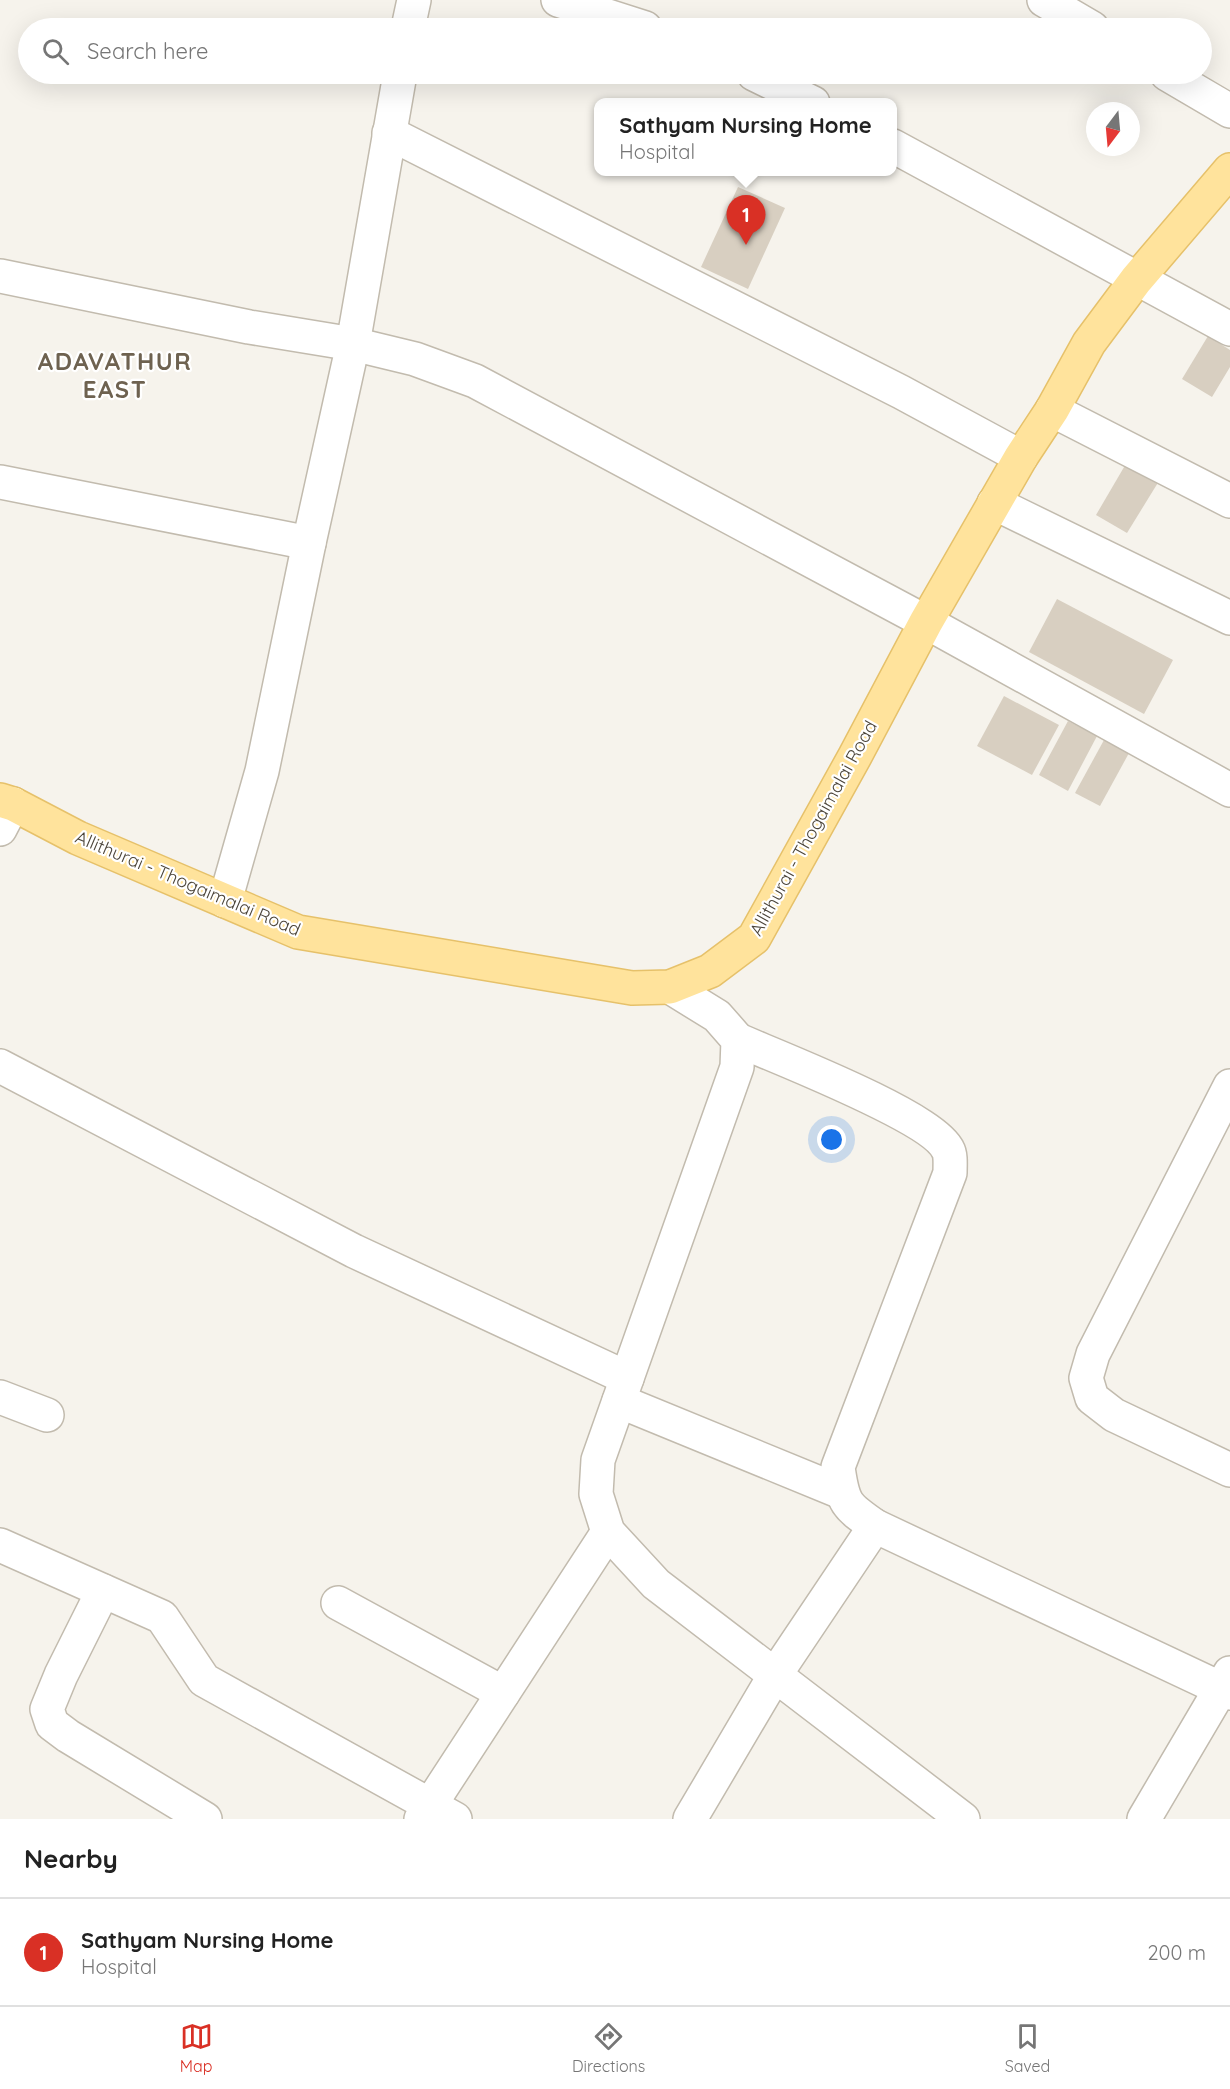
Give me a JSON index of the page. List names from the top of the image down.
{
  "streets": {
    "main road": ["Allithurai - Thogaimalai Road"]
  },
  "districts": ["ADAVATHUR EAST"],
  "north": "bottom",
  "page": {
    "search": "Search here",
    "popup": ["Sathyam Nursing Home", "Hospital"],
    "pins": "1",
    "heading": "Nearby",
    "list": [
      {
        "mark": "1",
        "name": "Sathyam Nursing Home",
        "note": "Hospital",
        "value": "200 m"
      }
    ],
    "nav": ["Map", "Directions", "Saved"]
  }
}
